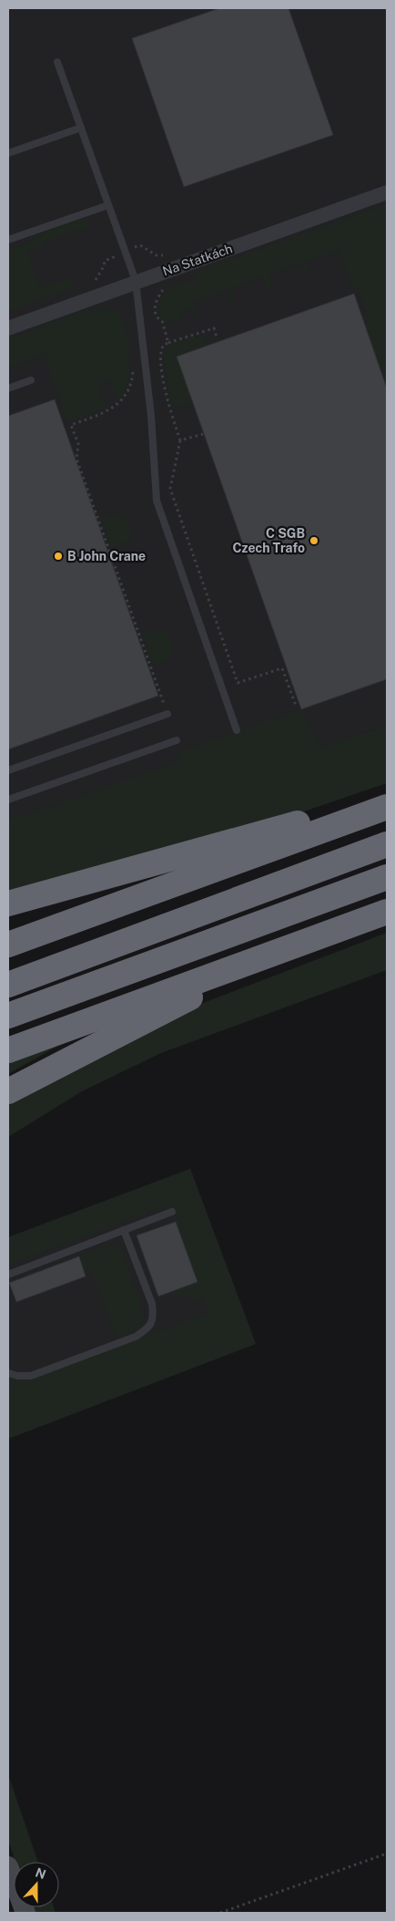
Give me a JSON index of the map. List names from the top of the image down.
{
  "streets": {
    "street": ["Na Statkách"]
  },
  "places": ["C SGB Czech Trafo", "B John Crane"],
  "north": "top"
}
